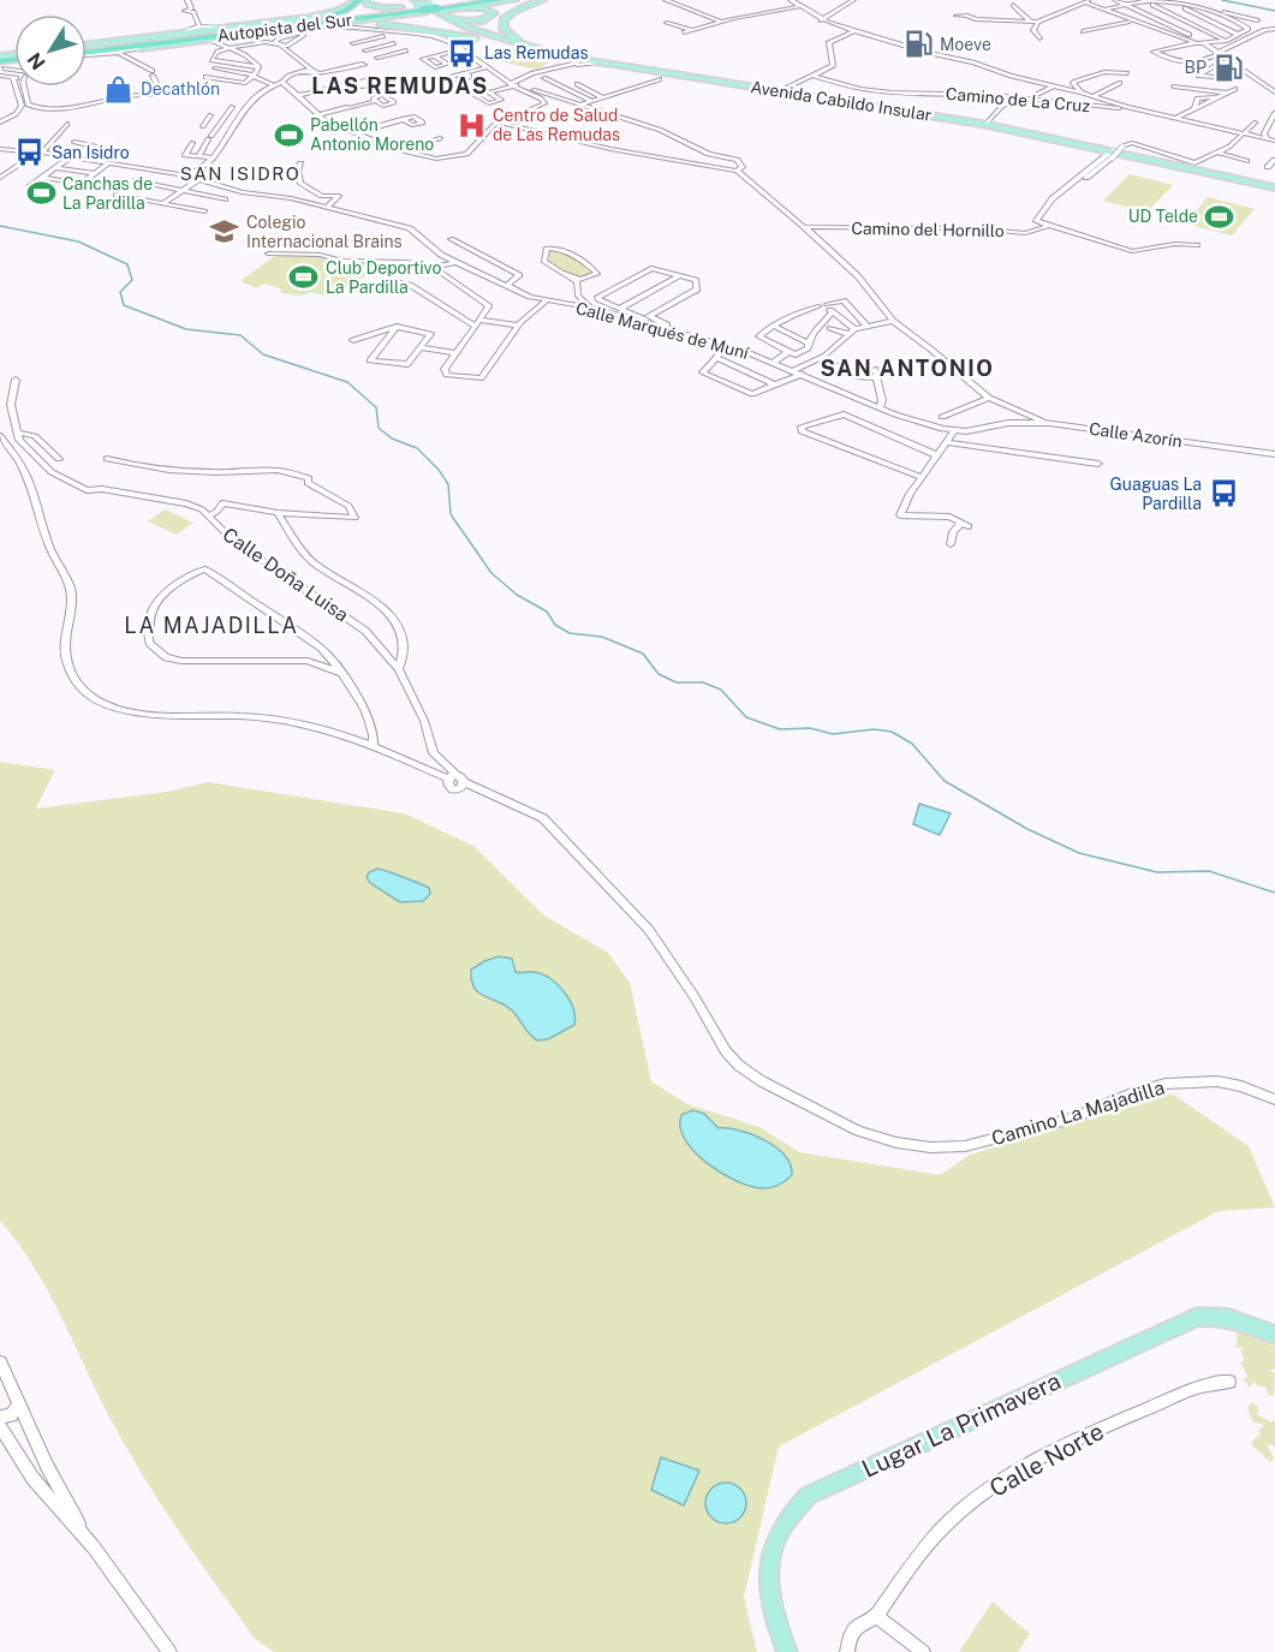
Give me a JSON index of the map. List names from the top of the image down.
{
  "streets": {
    "highway": ["Autopista del Sur"],
    "main road": ["Avenida Cabildo Insular", "Lugar La Primavera"],
    "street": [
      "Camino de La Cruz",
      "Camino del Hornillo",
      "Calle Marqués de Muní",
      "Calle Azorín",
      "Calle Doña Luisa",
      "Camino La Majadilla",
      "Calle Norte"
    ]
  },
  "crossings": [
    ["Autopista del Sur", "Avenida Cabildo Insular"],
    ["Calle Doña Luisa", "Camino La Majadilla"]
  ],
  "districts": [
    "LAS REMUDAS",
    "SAN ISIDRO",
    "SAN ANTONIO",
    "LA MAJADILLA"
  ],
  "places": {
    "fuel station": ["Moeve", "BP"],
    "bus stop": ["Las Remudas", "San Isidro", "Guaguas La Pardilla"],
    "shop": ["Decathlón"],
    "hospital": ["Centro de Salud de Las Remudas"],
    "sports": [
      "Pabellón Antonio Moreno",
      "Canchas de La Pardilla",
      "UD Telde",
      "Club Deportivo La Pardilla"
    ],
    "school or university": ["Colegio Internacional Brains"]
  },
  "north": "bottom left"
}
